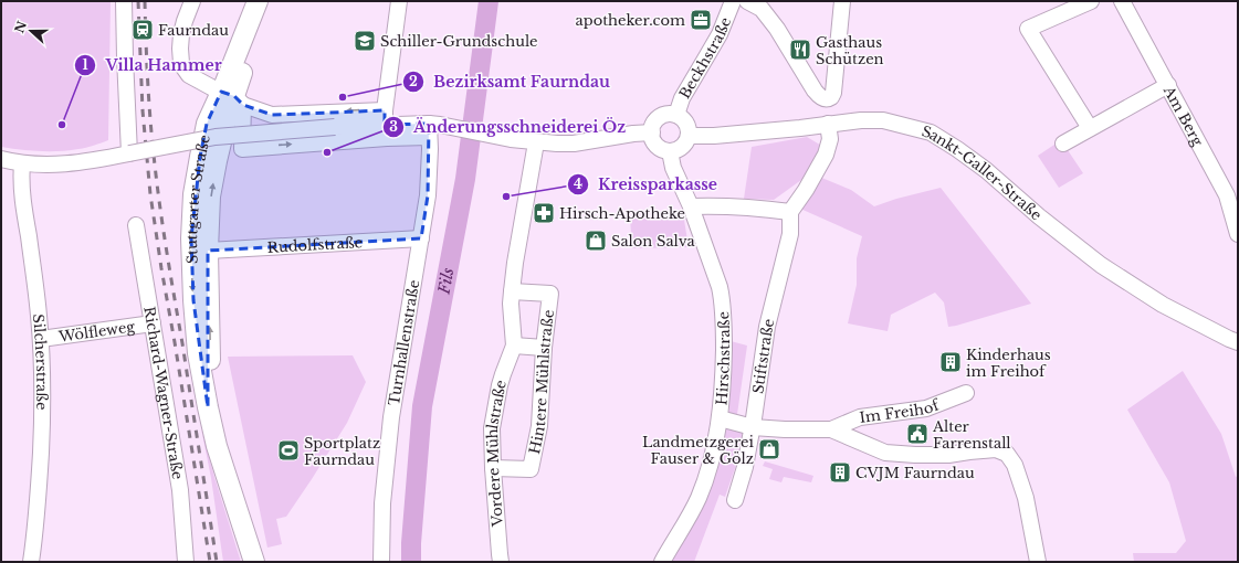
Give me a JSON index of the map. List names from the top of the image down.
{
  "streets": {
    "main road": ["Stuttgarter Straße"],
    "street": [
      "Beckhstraße",
      "Am Berg",
      "Sankt-Galler-Straße",
      "Rudolfstraße",
      "Wölfleweg",
      "Turnhallenstraße",
      "Stiftstraße",
      "Hirschstraße",
      "Silcherstraße",
      "Hintere Mühlstraße",
      "Richard-Wagner-Straße",
      "Im Freihof",
      "Vordere Mühlstraße"
    ]
  },
  "crossings": [
    ["Beckhstraße", "Sankt-Galler-Straße"],
    ["Beckhstraße", "Hirschstraße"],
    ["Sankt-Galler-Straße", "Hirschstraße"],
    ["Stuttgarter Straße", "Rudolfstraße"],
    ["Rudolfstraße", "Turnhallenstraße"],
    ["Wölfleweg", "Silcherstraße"],
    ["Wölfleweg", "Richard-Wagner-Straße"],
    ["Stiftstraße", "Im Freihof"],
    ["Hirschstraße", "Im Freihof"],
    ["Hintere Mühlstraße", "Vordere Mühlstraße"]
  ],
  "water": ["Fils"],
  "places": {
    "office": ["apotheker.com"],
    "station": ["Faurndau"],
    "school or university": ["Schiller-Grundschule"],
    "restaurant": ["Gasthaus Schützen"],
    "other": [
      "Bezirksamt Faurndau",
      "Villa Hammer",
      "Änderungsschneiderei Öz",
      "Kreissparkasse"
    ],
    "pharmacy": ["Hirsch-Apotheke"],
    "shop": ["Salon Salva", "Landmetzgerei Fauser & Gölz"],
    "building": ["Kinderhaus im Freihof", "CVJM Faurndau"],
    "public building": ["Alter Farrenstall"],
    "sports": ["Sportplatz Faurndau"]
  },
  "north": "left"
}
